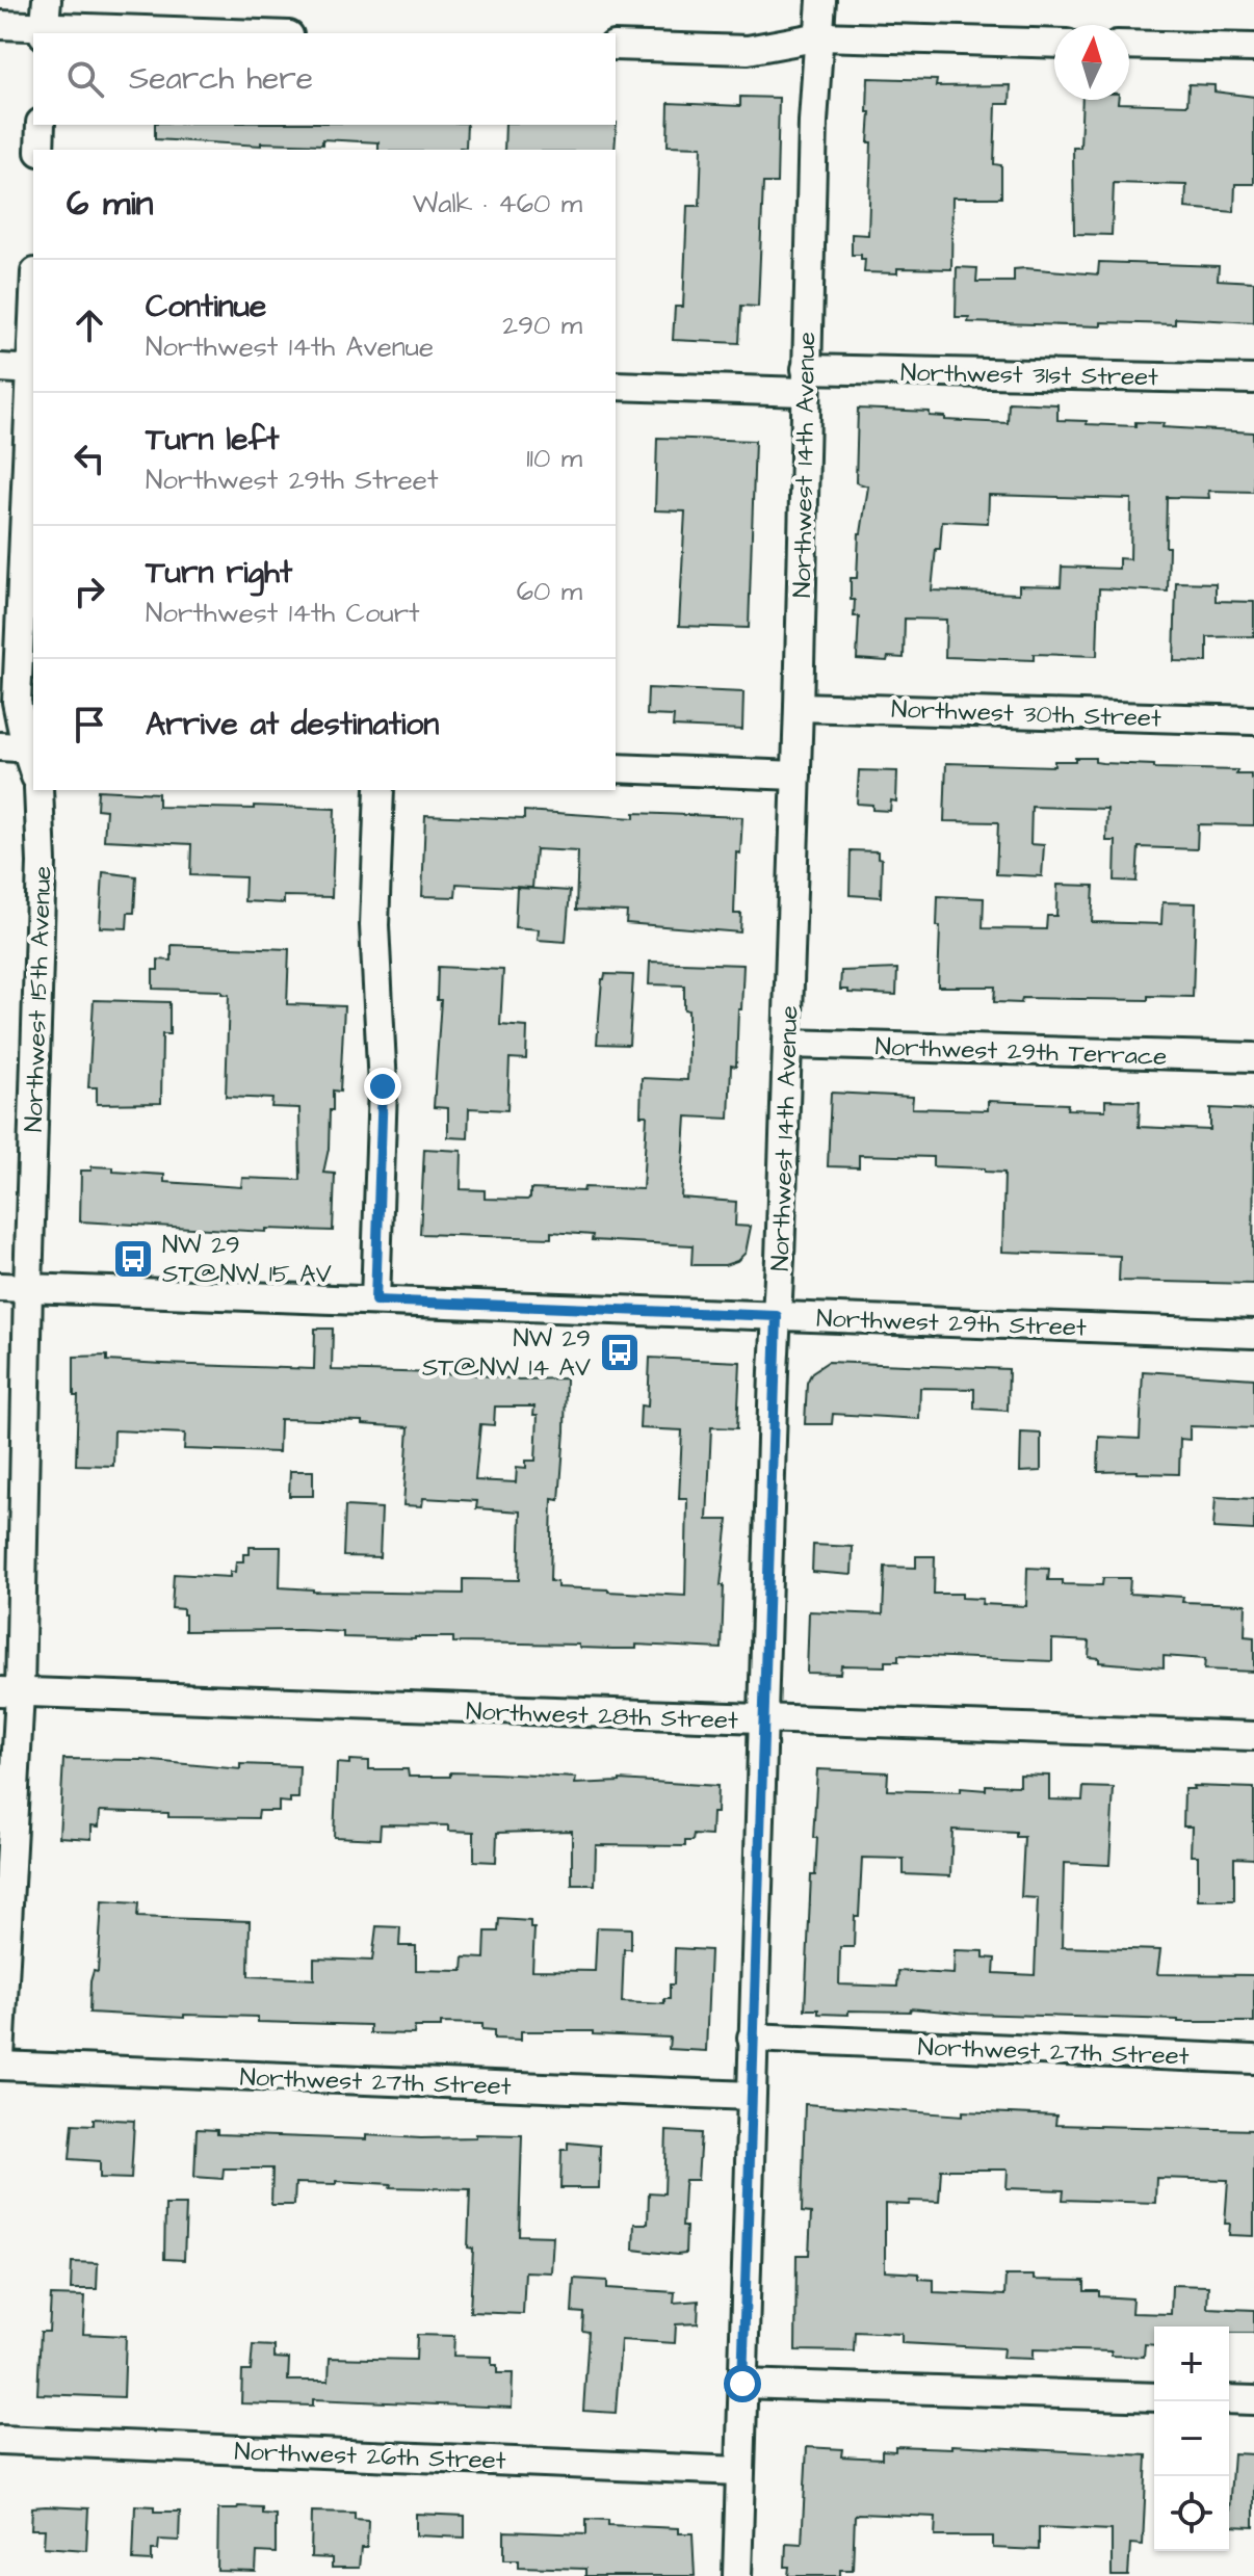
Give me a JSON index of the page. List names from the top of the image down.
{
  "streets": {
    "street": [
      "Northwest 31st Street",
      "Northwest 14th Avenue",
      "Northwest 30th Street",
      "Northwest 15th Avenue",
      "Northwest 29th Terrace",
      "Northwest 29th Street",
      "Northwest 28th Street",
      "Northwest 27th Street",
      "Northwest 26th Street"
    ]
  },
  "crossings": [
    ["Northwest 31st Street", "Northwest 14th Avenue"],
    ["Northwest 14th Avenue", "Northwest 30th Street"],
    ["Northwest 14th Avenue", "Northwest 29th Terrace"],
    ["Northwest 14th Avenue", "Northwest 29th Street"],
    ["Northwest 14th Avenue", "Northwest 28th Street"],
    ["Northwest 14th Avenue", "Northwest 27th Street"],
    ["Northwest 14th Avenue", "Northwest 26th Street"],
    ["Northwest 15th Avenue", "Northwest 29th Street"],
    ["Northwest 15th Avenue", "Northwest 28th Street"]
  ],
  "places": {
    "bus stop": ["NW 29 ST@NW 15 AV", "NW 29 ST@NW 14 AV"]
  },
  "north": "top",
  "page": {
    "search": "Search here",
    "heading": ["6 min", "Walk · 460 m"],
    "list": [
      ["Continue", "Northwest 14th Avenue", "290 m"],
      ["Turn left", "Northwest 29th Street", "110 m"],
      ["Turn right", "Northwest 14th Court", "60 m"],
      "Arrive at destination"
    ],
    "map_buttons": ["+", "−"]
  }
}
